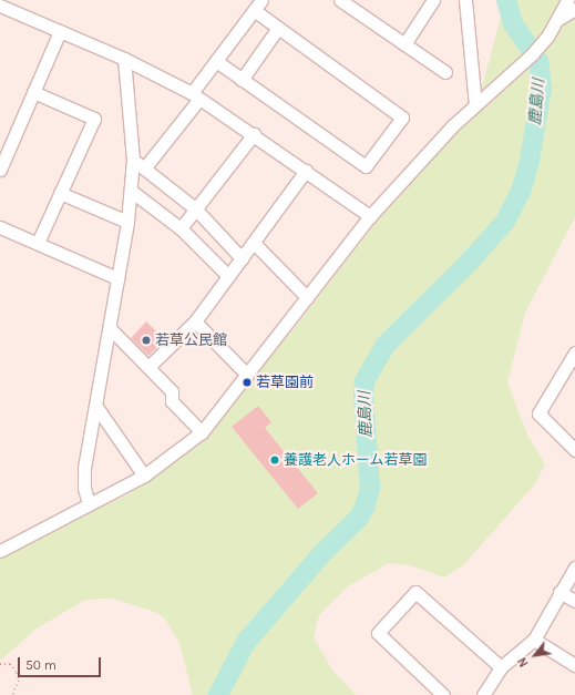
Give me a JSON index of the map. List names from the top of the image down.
{
  "water": ["鹿島川"],
  "places": ["若草公民館", "若草園前", "養護老人ホーム若草園"],
  "scale_bar": "50 m",
  "north": "bottom left"
}
